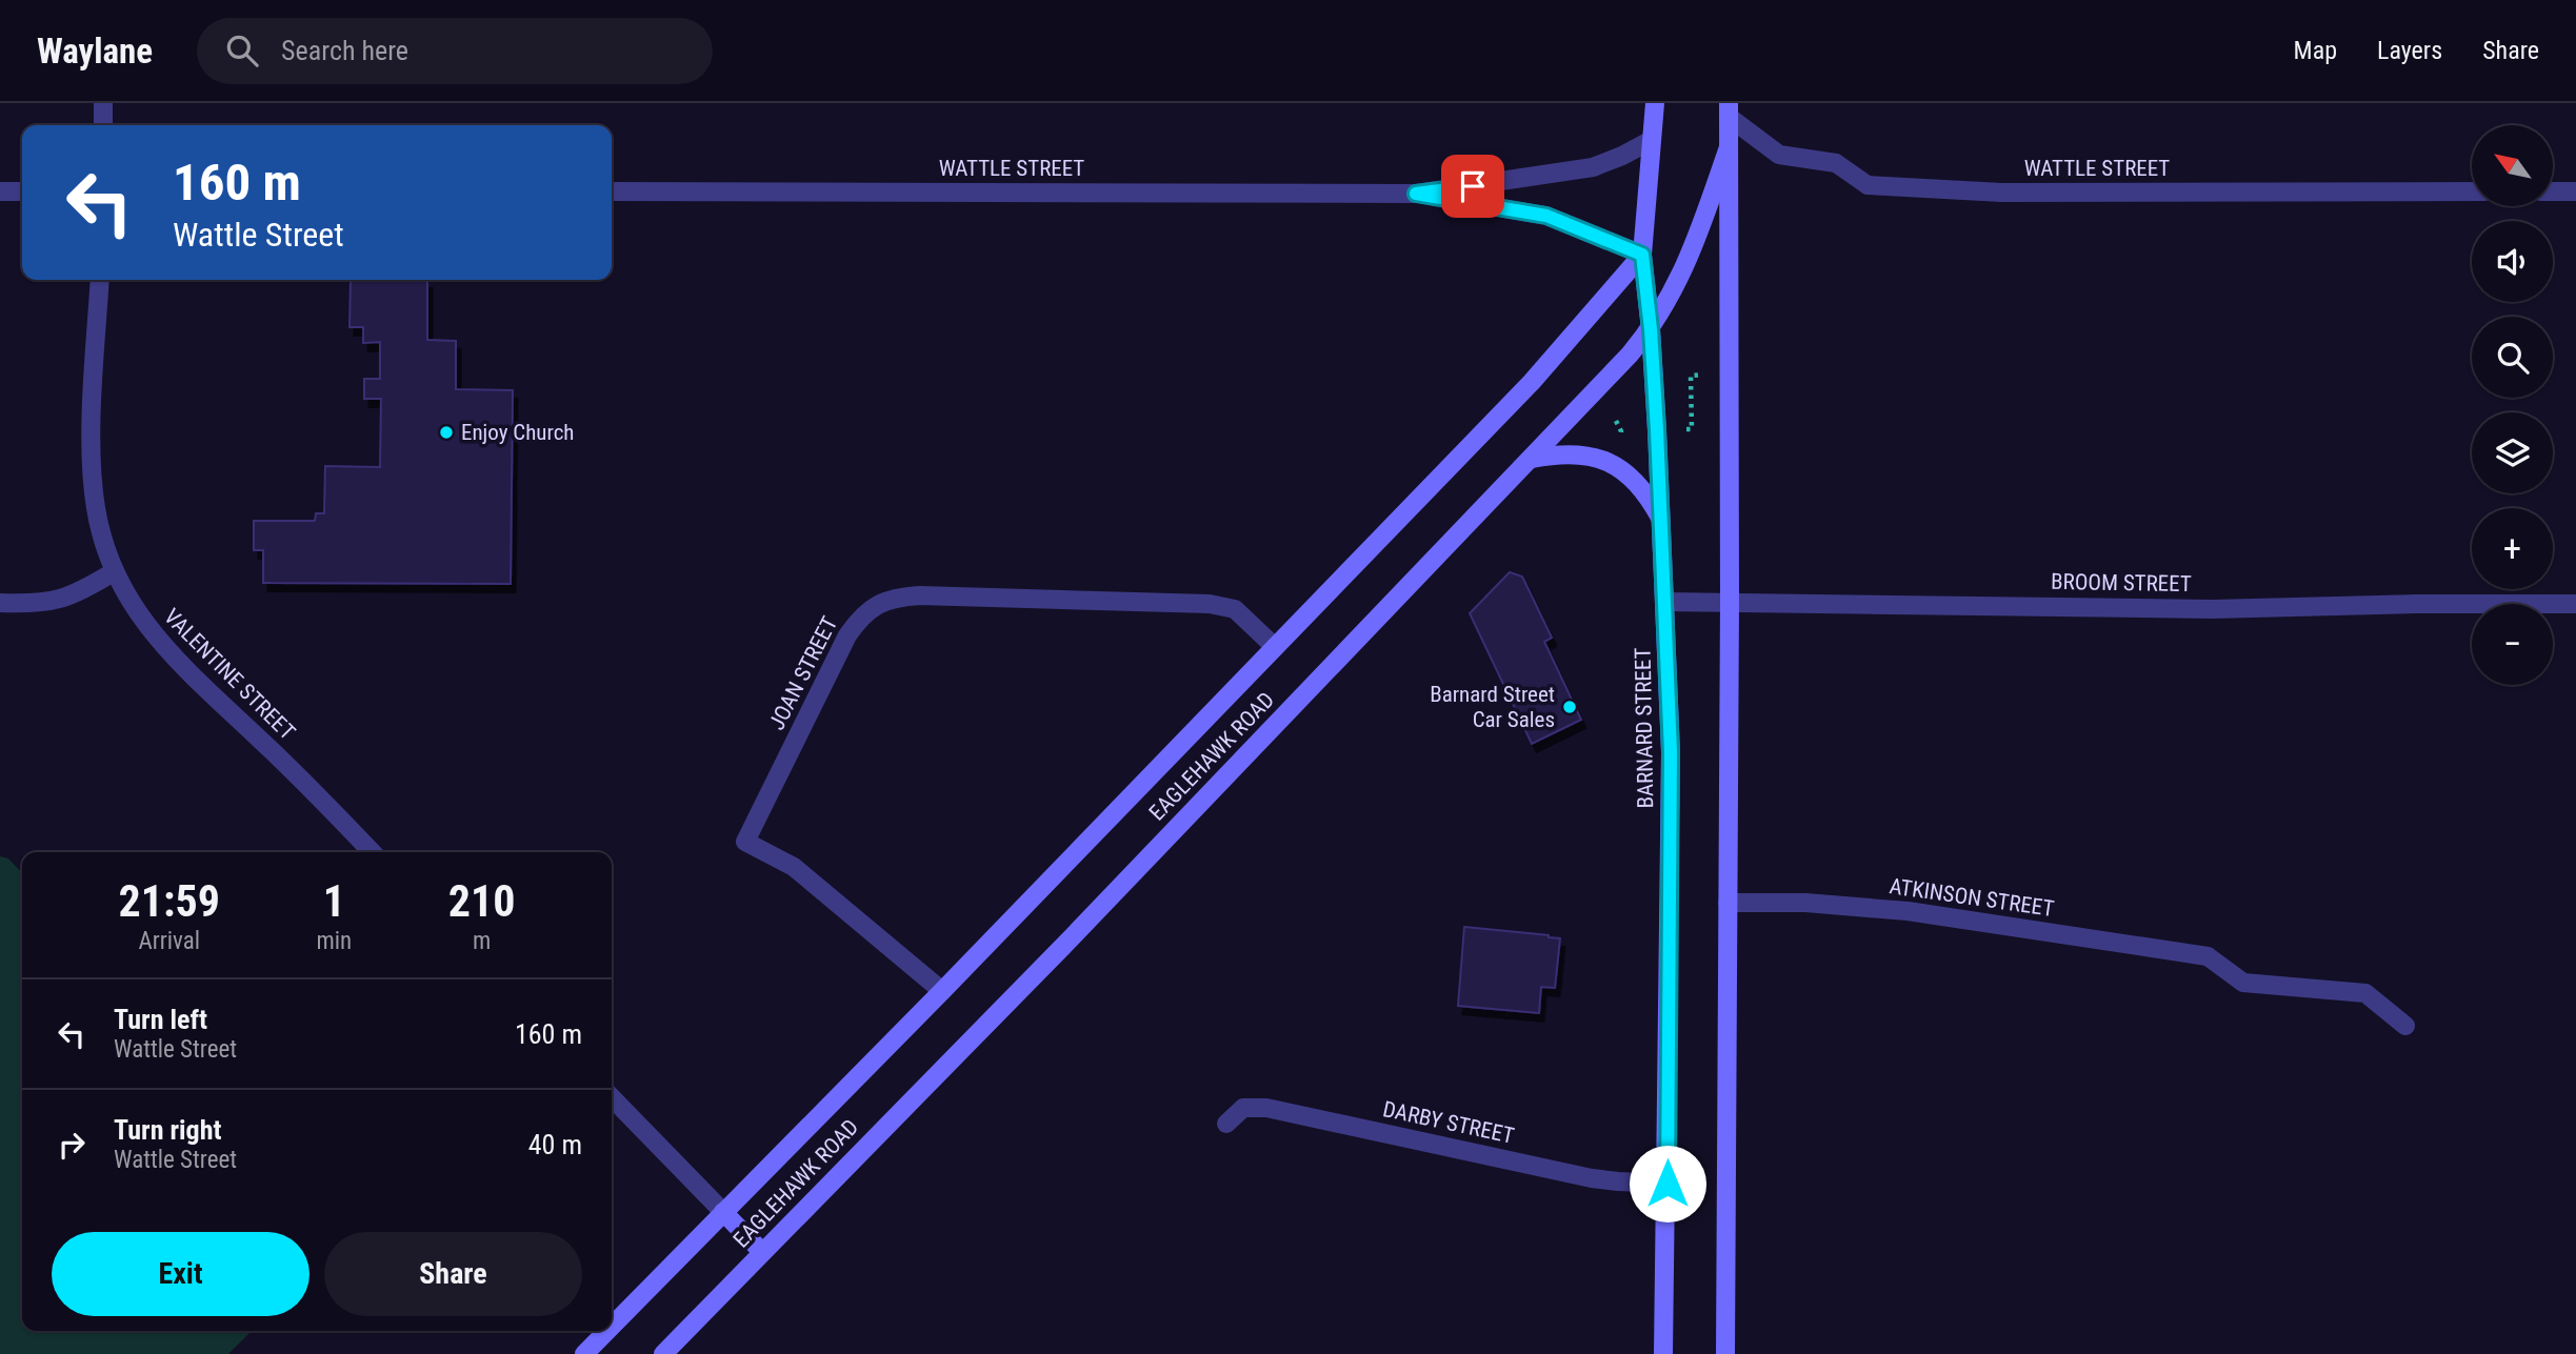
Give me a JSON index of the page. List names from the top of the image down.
{
  "streets": {
    "main road": ["BARNARD STREET", "EAGLEHAWK ROAD"],
    "street": [
      "WATTLE STREET",
      "BROOM STREET",
      "JOAN STREET",
      "VALENTINE STREET",
      "ATKINSON STREET",
      "DARBY STREET"
    ]
  },
  "crossings": [
    ["WATTLE STREET", "BARNARD STREET"],
    ["WATTLE STREET", "EAGLEHAWK ROAD"],
    ["BROOM STREET", "BARNARD STREET"],
    ["JOAN STREET", "EAGLEHAWK ROAD"],
    ["BARNARD STREET", "EAGLEHAWK ROAD"],
    ["BARNARD STREET", "DARBY STREET"]
  ],
  "places": ["Enjoy Church", "Barnard Street Car Sales"],
  "north": "top left",
  "page": {
    "header": "Waylane",
    "search": "Search here",
    "nav": ["Map", "Layers", "Share"],
    "map_buttons": ["+", "−"],
    "turn": ["160 m", "Wattle Street"],
    "eta": [
      "21:59",
      "Arrival",
      "1",
      "min",
      "210",
      "m"
    ],
    "list": [
      {
        "name": "Turn left",
        "note": "Wattle Street",
        "value": "160 m"
      },
      {
        "name": "Turn right",
        "note": "Wattle Street",
        "value": "40 m"
      }
    ],
    "buttons": ["Exit", "Share"]
  }
}
